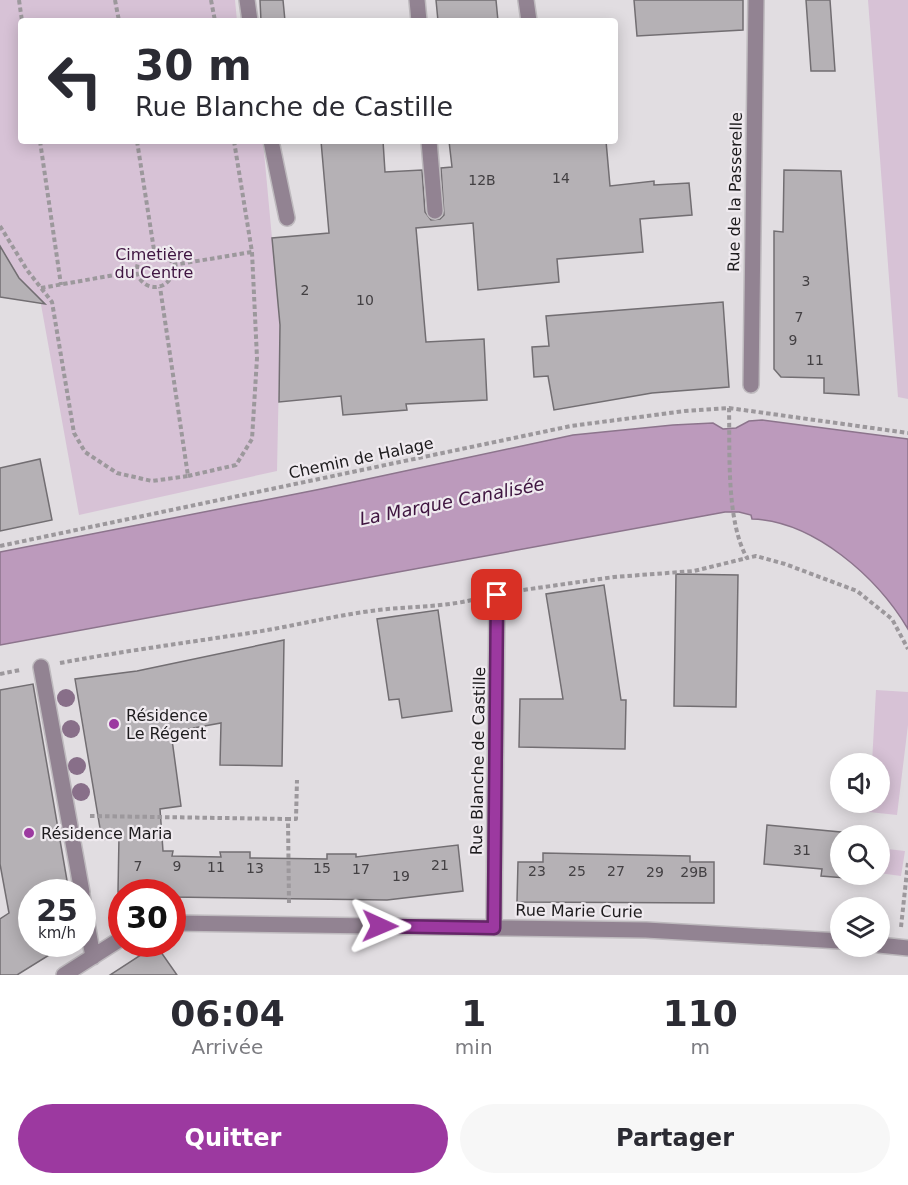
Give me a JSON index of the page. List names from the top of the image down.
{
  "streets": {
    "street": ["Rue de la Passerelle", "Rue Blanche de Castille", "Rue Marie Curie"],
    "path": ["Chemin de Halage"]
  },
  "crossings": [
    ["Rue Blanche de Castille", "Rue Marie Curie"]
  ],
  "water": ["La Marque Canalisée"],
  "parks": ["Cimetière du Centre"],
  "places": ["Résidence Le Régent", "Résidence Maria"],
  "house_numbers": [
    "14",
    "12B",
    "3",
    "2",
    "10",
    "7",
    "9",
    "11",
    "31",
    "21",
    "7",
    "9",
    "11",
    "13",
    "15",
    "17",
    "23",
    "25",
    "27",
    "29",
    "29B",
    "19"
  ],
  "page": {
    "turn": ["30 m", "Rue Blanche de Castille"],
    "speed": "25 km/h",
    "limit": "30",
    "eta": [
      "06:04",
      "Arrivée",
      "1",
      "min",
      "110",
      "m"
    ],
    "buttons": ["Quitter", "Partager"]
  }
}
